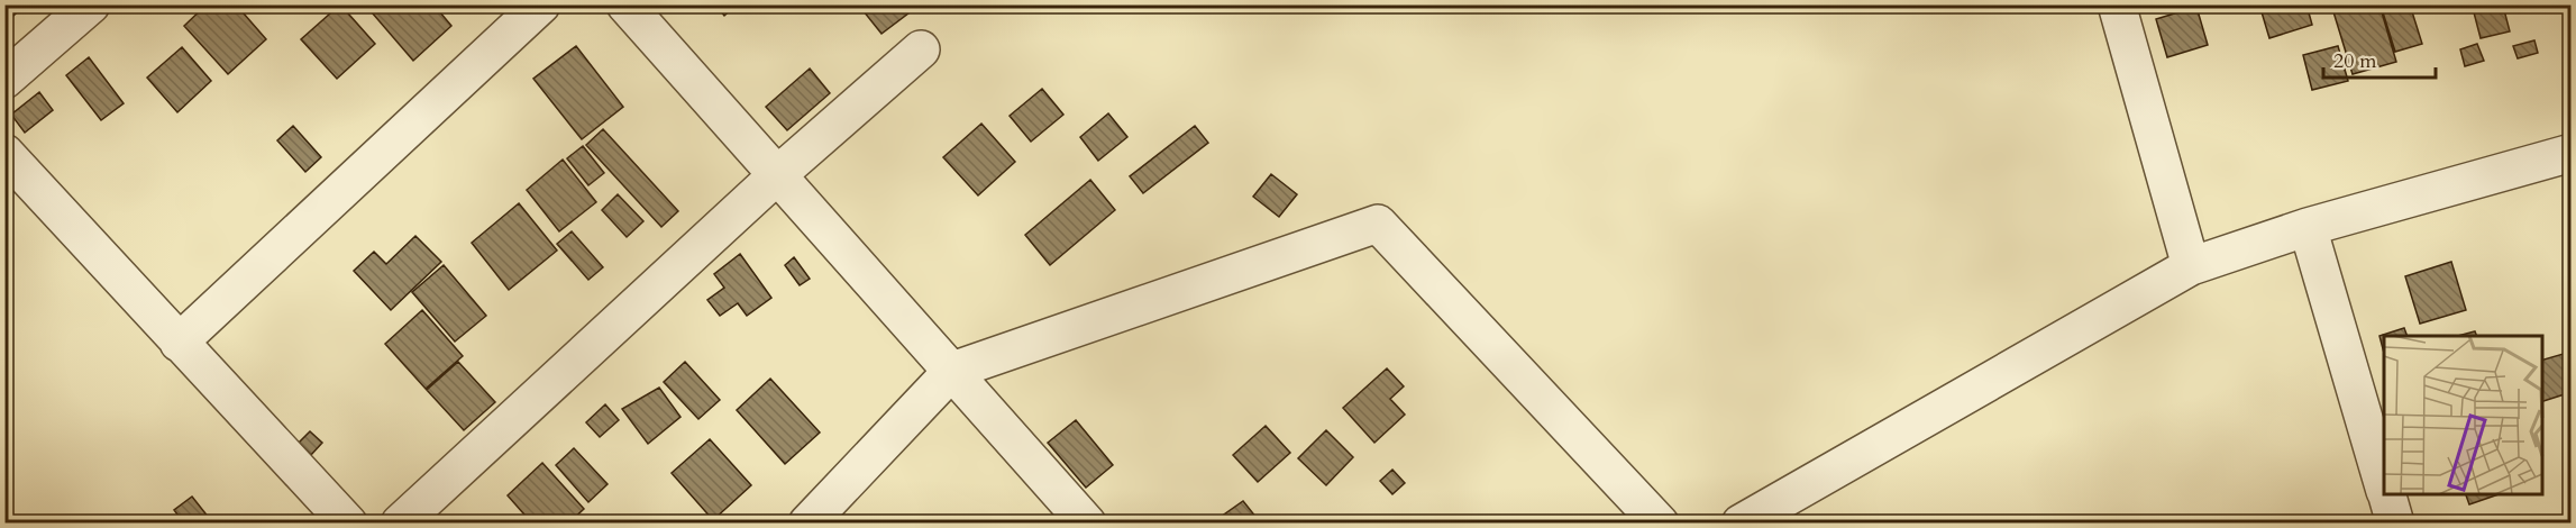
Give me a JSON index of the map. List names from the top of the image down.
{
  "scale_bar": "20 m"
}
